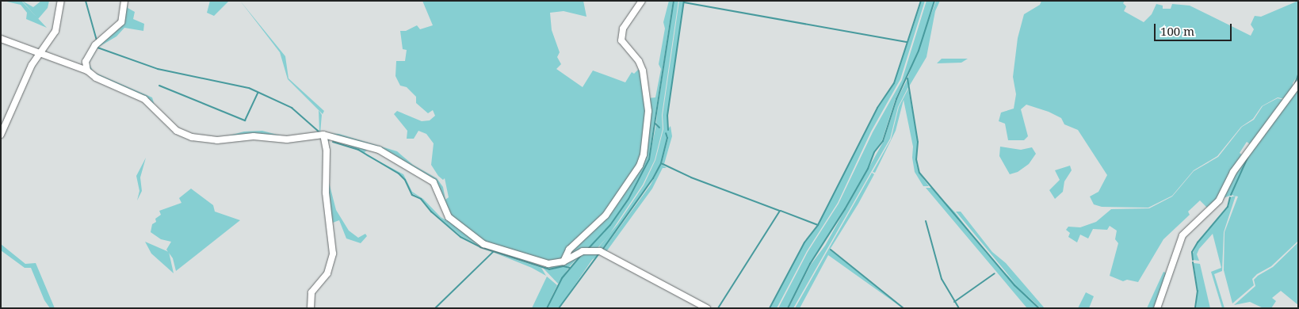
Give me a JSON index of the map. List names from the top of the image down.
{
  "scale_bar": "100 m"
}
